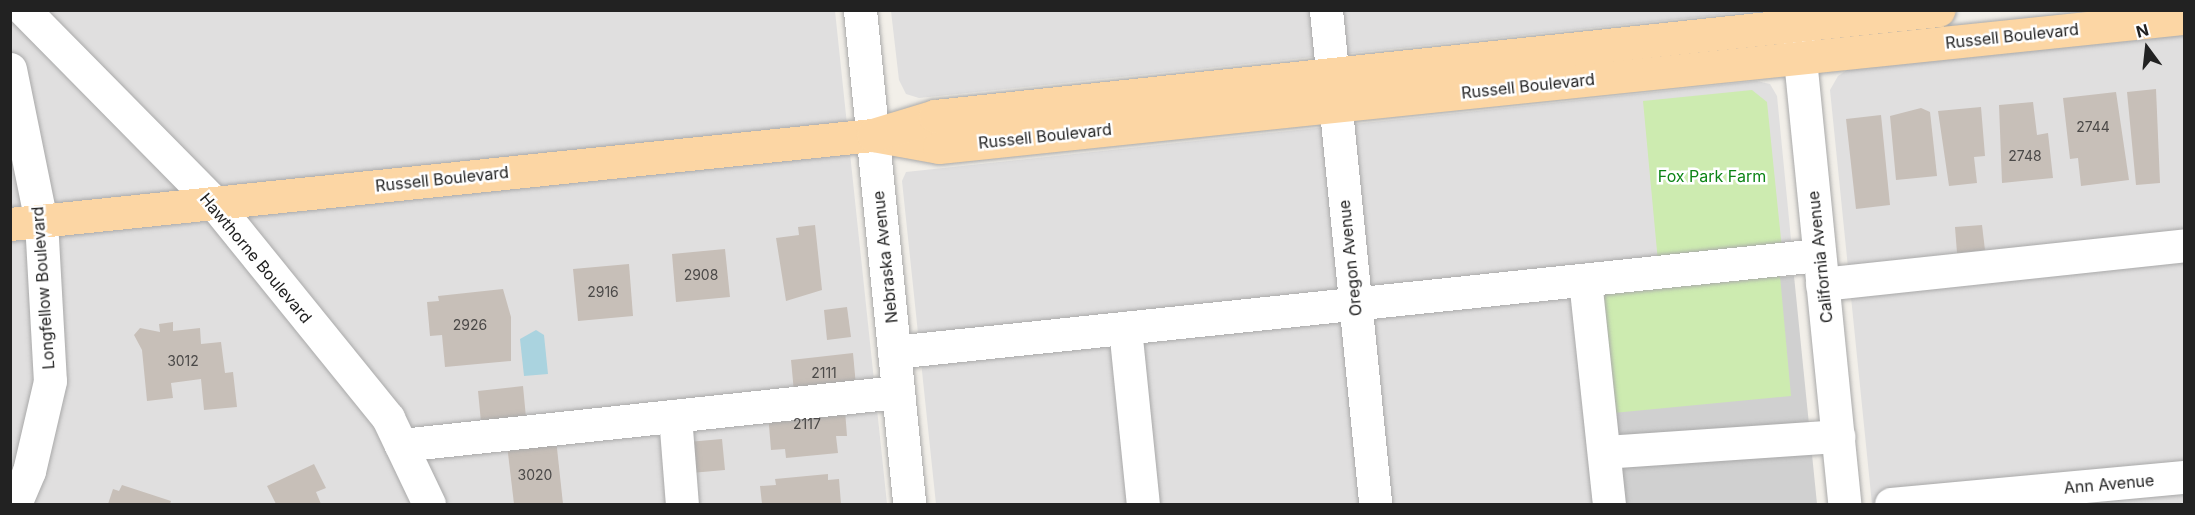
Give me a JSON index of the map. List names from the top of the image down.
{
  "streets": {
    "main road": ["Russell Boulevard"],
    "street": [
      "Nebraska Avenue",
      "California Avenue",
      "Hawthorne Boulevard",
      "Oregon Avenue",
      "Longfellow Boulevard",
      "Ann Avenue"
    ]
  },
  "crossings": [
    ["Russell Boulevard", "Nebraska Avenue"],
    ["Russell Boulevard", "California Avenue"],
    ["Russell Boulevard", "Hawthorne Boulevard"],
    ["Russell Boulevard", "Oregon Avenue"],
    ["Russell Boulevard", "Longfellow Boulevard"]
  ],
  "parks": ["Fox Park Farm"],
  "house_numbers": [
    "2744",
    "2748",
    "2908",
    "2916",
    "2926",
    "3012",
    "2111",
    "2117",
    "3020"
  ],
  "north": "top"
}
